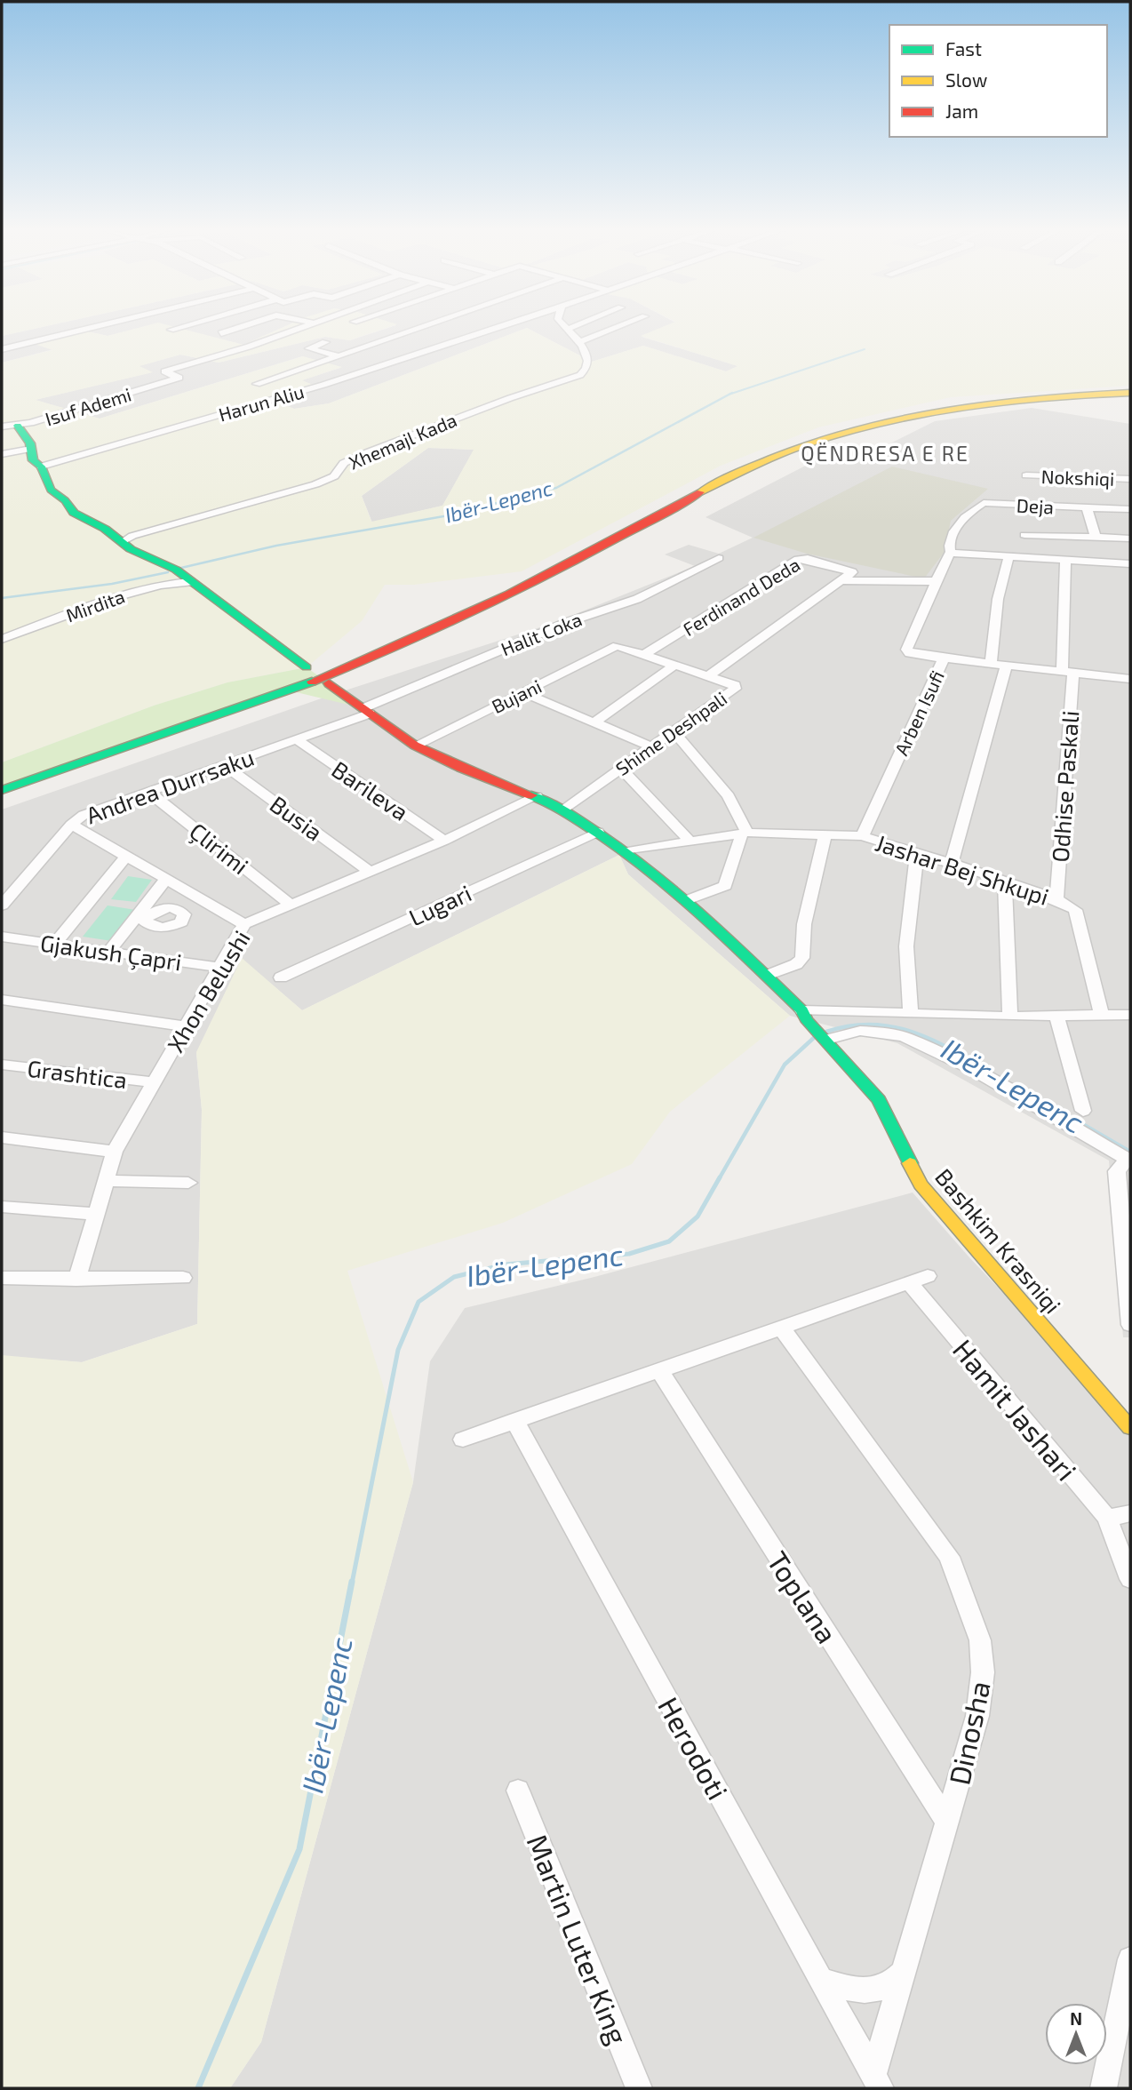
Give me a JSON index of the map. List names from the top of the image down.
{
  "streets": {
    "main road": ["Bashkim Krasniqi"],
    "street": [
      "Harun Aliu",
      "Isuf Ademi",
      "Xhemajl Kada",
      "Nokshiqi",
      "Deja",
      "Ferdinand Deda",
      "Mirdita",
      "Halit Coka",
      "Bujani",
      "Arben Isufi",
      "Shime Deshpali",
      "Andrea Durrsaku",
      "Odhise Paskali",
      "Barileva",
      "Busia",
      "Çlirimi",
      "Jashar Bej Shkupi",
      "Lugari",
      "Gjakush Çapri",
      "Xhon Belushi",
      "Grashtica",
      "Hamit Jashari",
      "Toplana",
      "Dinosha",
      "Herodoti",
      "Martin Luter King"
    ]
  },
  "crossings": [
    ["Ferdinand Deda", "Shime Deshpali"],
    ["Halit Coka", "Andrea Durrsaku"],
    ["Halit Coka", "Bashkim Krasniqi"],
    ["Bujani", "Shime Deshpali"],
    ["Bujani", "Bashkim Krasniqi"],
    ["Arben Isufi", "Odhise Paskali"],
    ["Arben Isufi", "Jashar Bej Shkupi"],
    ["Shime Deshpali", "Bashkim Krasniqi"],
    ["Andrea Durrsaku", "Barileva"],
    ["Andrea Durrsaku", "Busia"],
    ["Andrea Durrsaku", "Çlirimi"],
    ["Andrea Durrsaku", "Bashkim Krasniqi"],
    ["Odhise Paskali", "Jashar Bej Shkupi"],
    ["Barileva", "Xhon Belushi"],
    ["Busia", "Xhon Belushi"],
    ["Çlirimi", "Xhon Belushi"],
    ["Jashar Bej Shkupi", "Bashkim Krasniqi"],
    ["Lugari", "Bashkim Krasniqi"],
    ["Gjakush Çapri", "Xhon Belushi"],
    ["Xhon Belushi", "Grashtica"],
    ["Xhon Belushi", "Bashkim Krasniqi"],
    ["Toplana", "Dinosha"],
    ["Dinosha", "Herodoti"]
  ],
  "districts": ["QËNDRESA E RE"],
  "water": ["Ibër-Lepenc"],
  "legend": ["Fast", "Slow", "Jam"],
  "north": "top"
}
